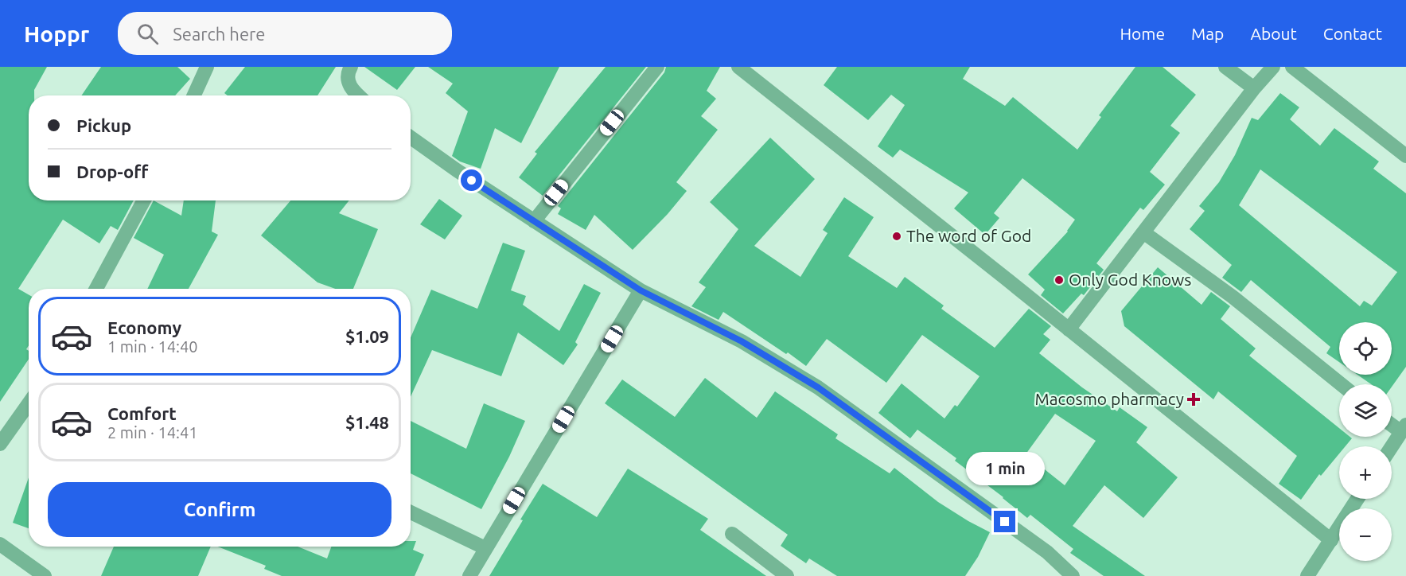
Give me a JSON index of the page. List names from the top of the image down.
{
  "places": {
    "other": ["The word of God", "Only God Knows"],
    "health": ["Macosmo pharmacy"]
  },
  "page": {
    "header": "Hoppr",
    "search": "Search here",
    "nav": [
      "Home",
      "Map",
      "About",
      "Contact"
    ],
    "banner": ["Pickup", "Drop-off"],
    "list": [
      {
        "name": "Economy",
        "note": "1 min · 14:40",
        "value": "$1.09"
      },
      {
        "name": "Comfort",
        "note": "2 min · 14:41",
        "value": "$1.48"
      }
    ],
    "map_buttons": ["+", "−"],
    "bubble": "1 min",
    "buttons": "Confirm"
  }
}
